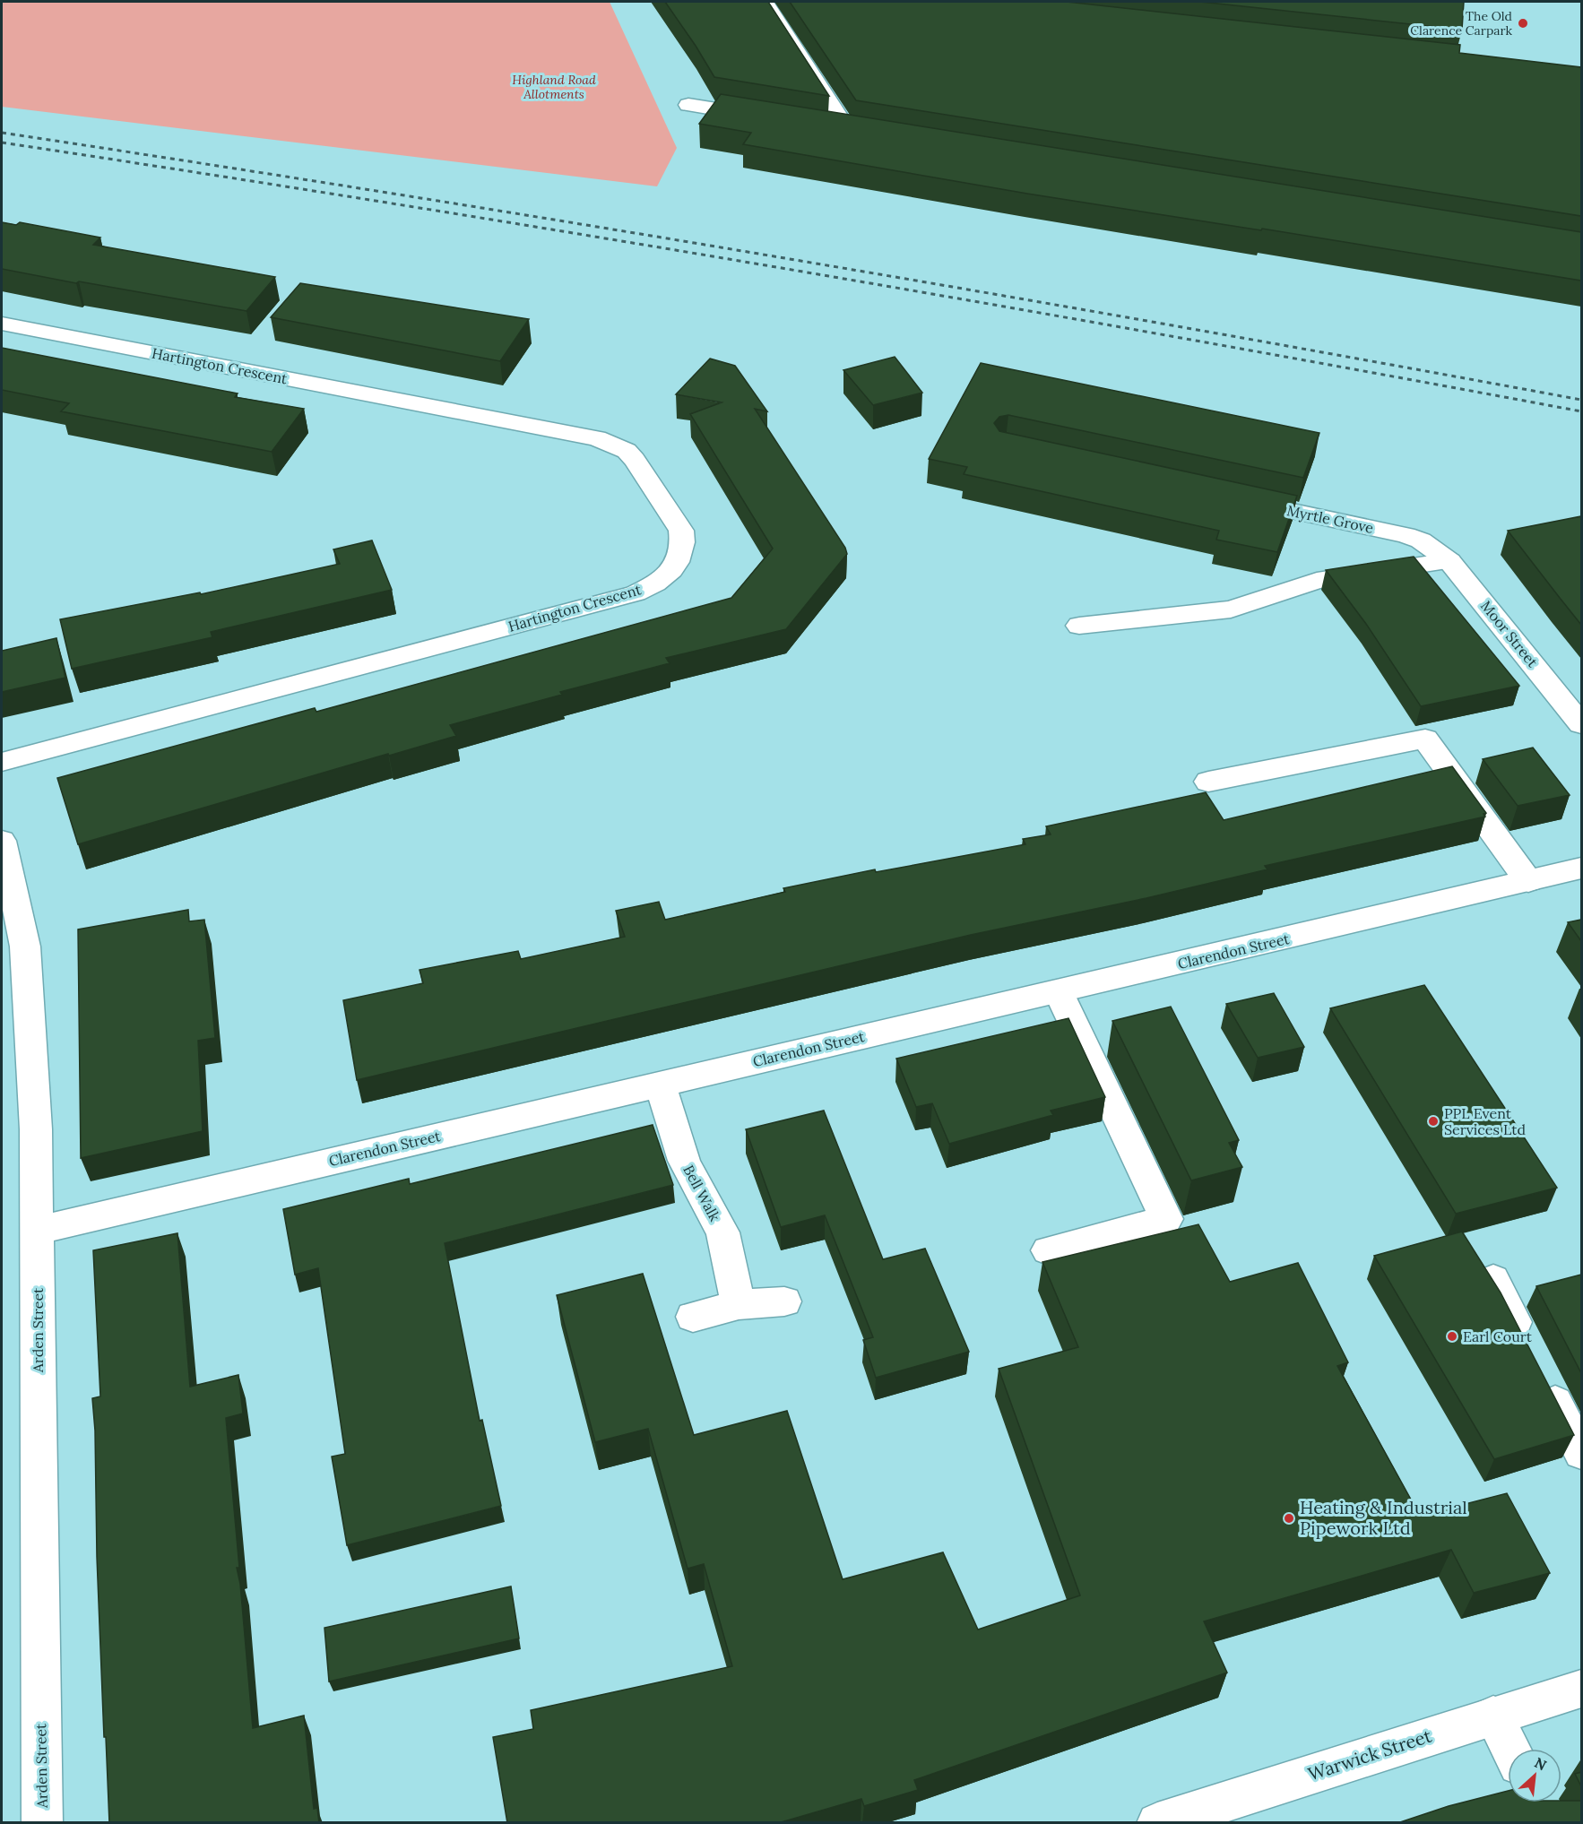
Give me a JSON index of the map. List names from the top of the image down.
{
  "streets": {
    "street": [
      "Hartington Crescent",
      "Myrtle Grove",
      "Moor Street",
      "Clarendon Street",
      "Bell Walk",
      "Arden Street",
      "Warwick Street"
    ]
  },
  "crossings": [
    ["Myrtle Grove", "Moor Street"],
    ["Clarendon Street", "Bell Walk"],
    ["Clarendon Street", "Arden Street"]
  ],
  "parks": ["Highland Road Allotments"],
  "places": [
    "The Old Clarence Carpark",
    "PPL Event Services Ltd",
    "Earl Court",
    "Heating & Industrial Pipework Ltd"
  ],
  "north": "top right"
}
